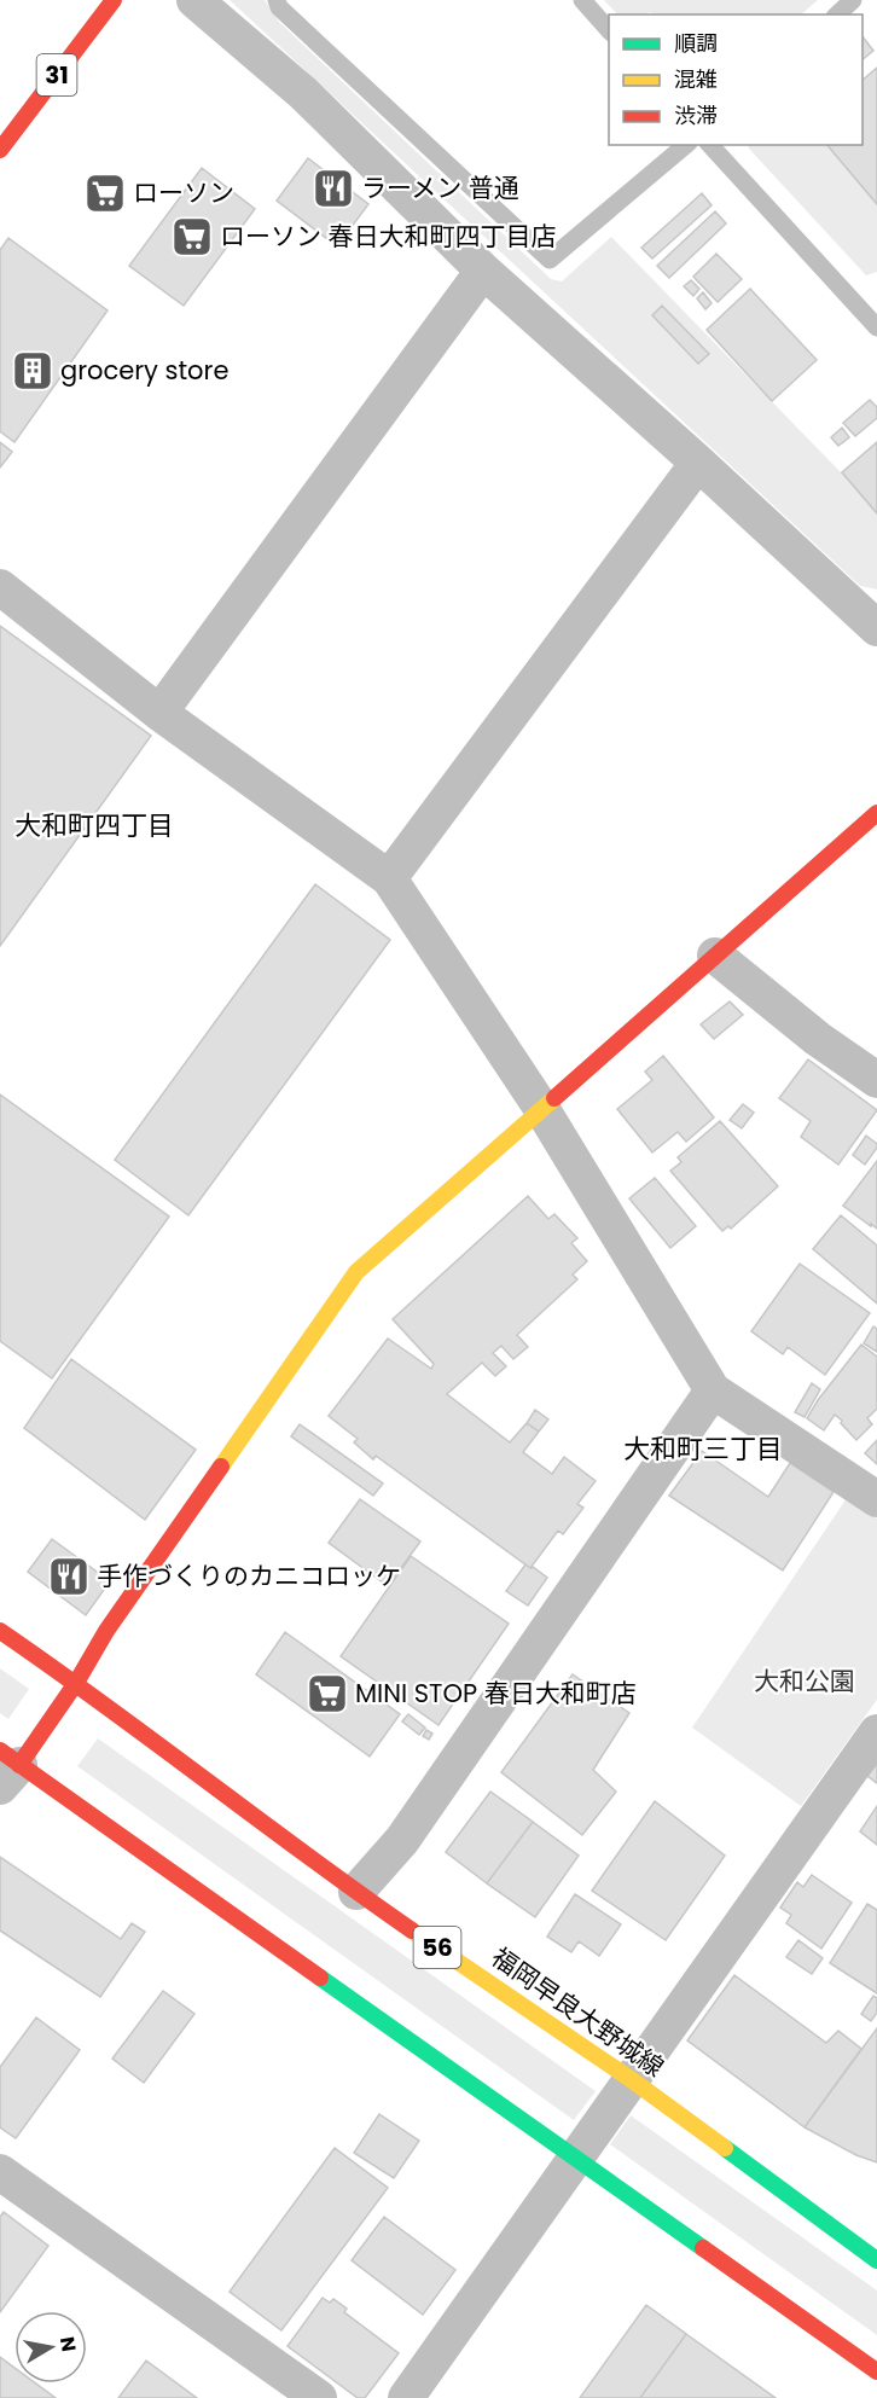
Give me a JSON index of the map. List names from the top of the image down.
{
  "streets": {
    "main road": ["31", "56", "福岡早良大野城線"]
  },
  "districts": ["大和町四丁目", "大和町三丁目"],
  "parks": ["大和公園"],
  "places": {
    "restaurant": ["ラーメン 普通", "手作づくりのカニコロッケ"],
    "supermarket": ["ローソン", "ローソン 春日大和町四丁目店", "MINI STOP 春日大和町店"],
    "building": ["grocery store"]
  },
  "legend": ["順調", "混雑", "渋滞"],
  "north": "right"
}
